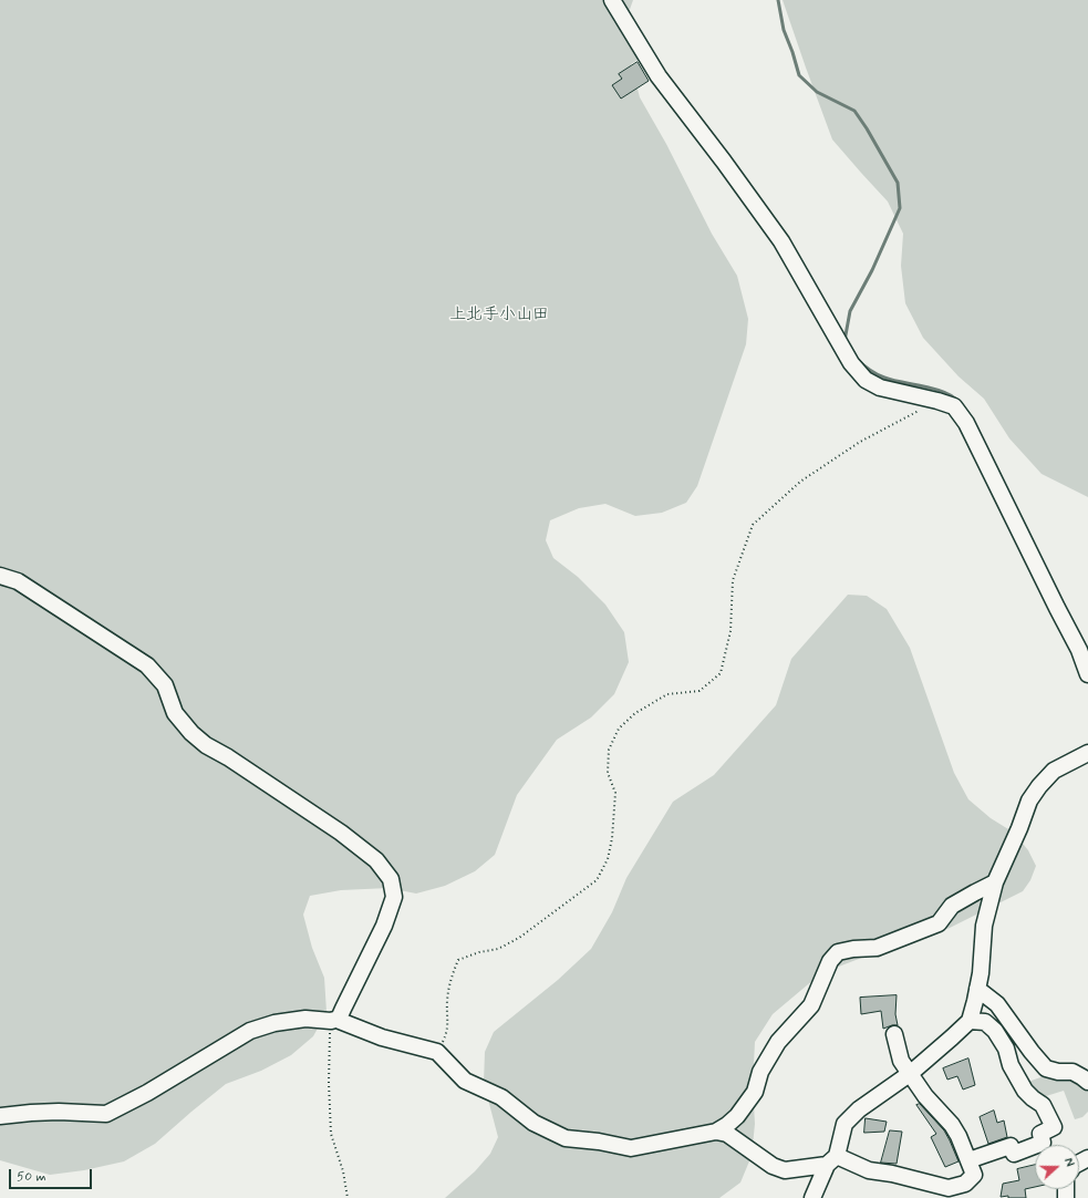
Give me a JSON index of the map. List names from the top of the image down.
{
  "districts": ["上北手小山田"],
  "scale_bar": "50 m",
  "north": "right"
}
